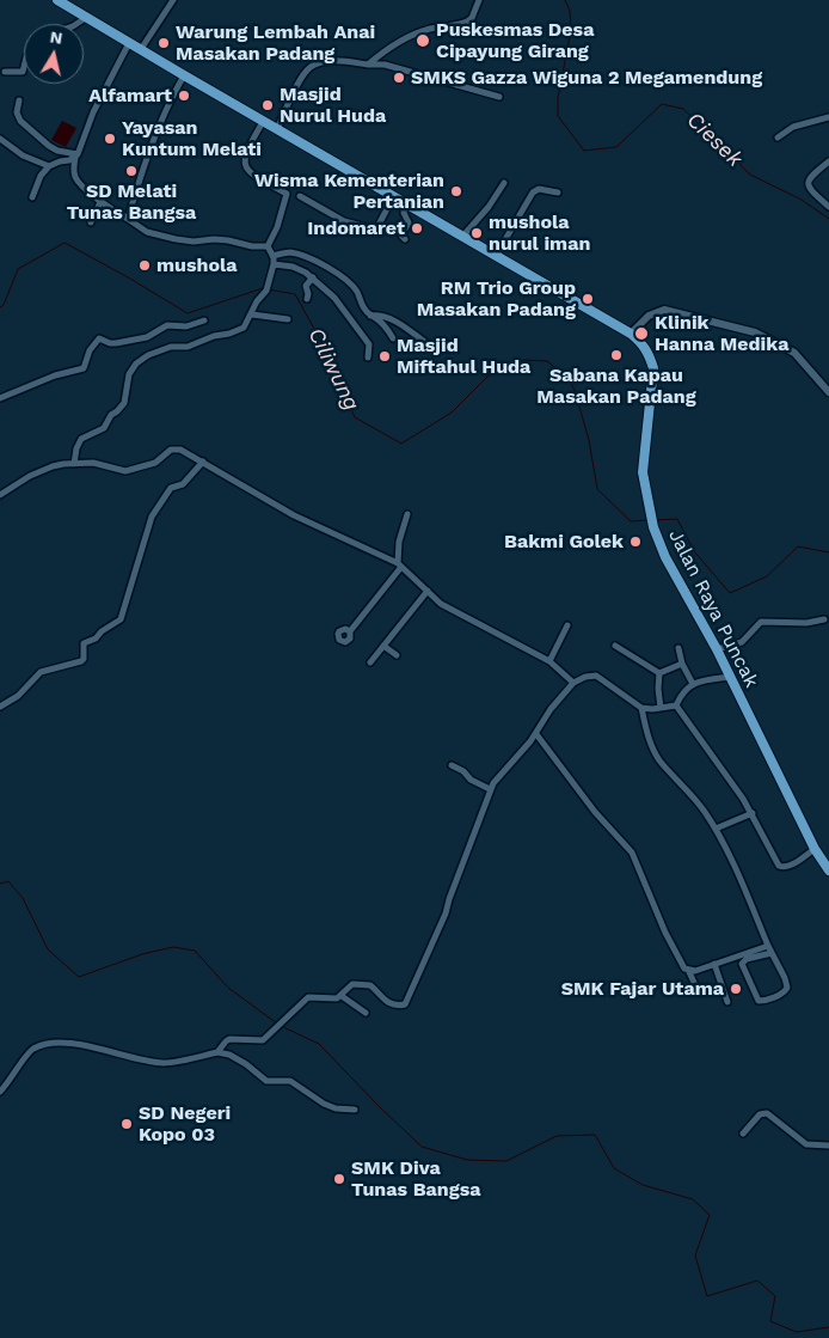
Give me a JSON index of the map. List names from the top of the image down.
{
  "streets": {
    "highway": ["Jalan Raya Puncak"]
  },
  "water": ["Ciesek", "Ciliwung"],
  "places": [
    "Puskesmas Desa Cipayung Girang",
    "Warung Lembah Anai Masakan Padang",
    "SMKS Gazza Wiguna 2 Megamendung",
    "Alfamart",
    "Masjid Nurul Huda",
    "Yayasan Kuntum Melati",
    "SD Melati Tunas Bangsa",
    "Wisma Kementerian Pertanian",
    "Indomaret",
    "mushola nurul iman",
    "mushola",
    "RM Trio Group Masakan Padang",
    "Klinik Hanna Medika",
    "Sabana Kapau Masakan Padang",
    "Masjid Miftahul Huda",
    "Bakmi Golek",
    "SMK Fajar Utama",
    "SD Negeri Kopo 03",
    "SMK Diva Tunas Bangsa"
  ],
  "north": "top"
}
